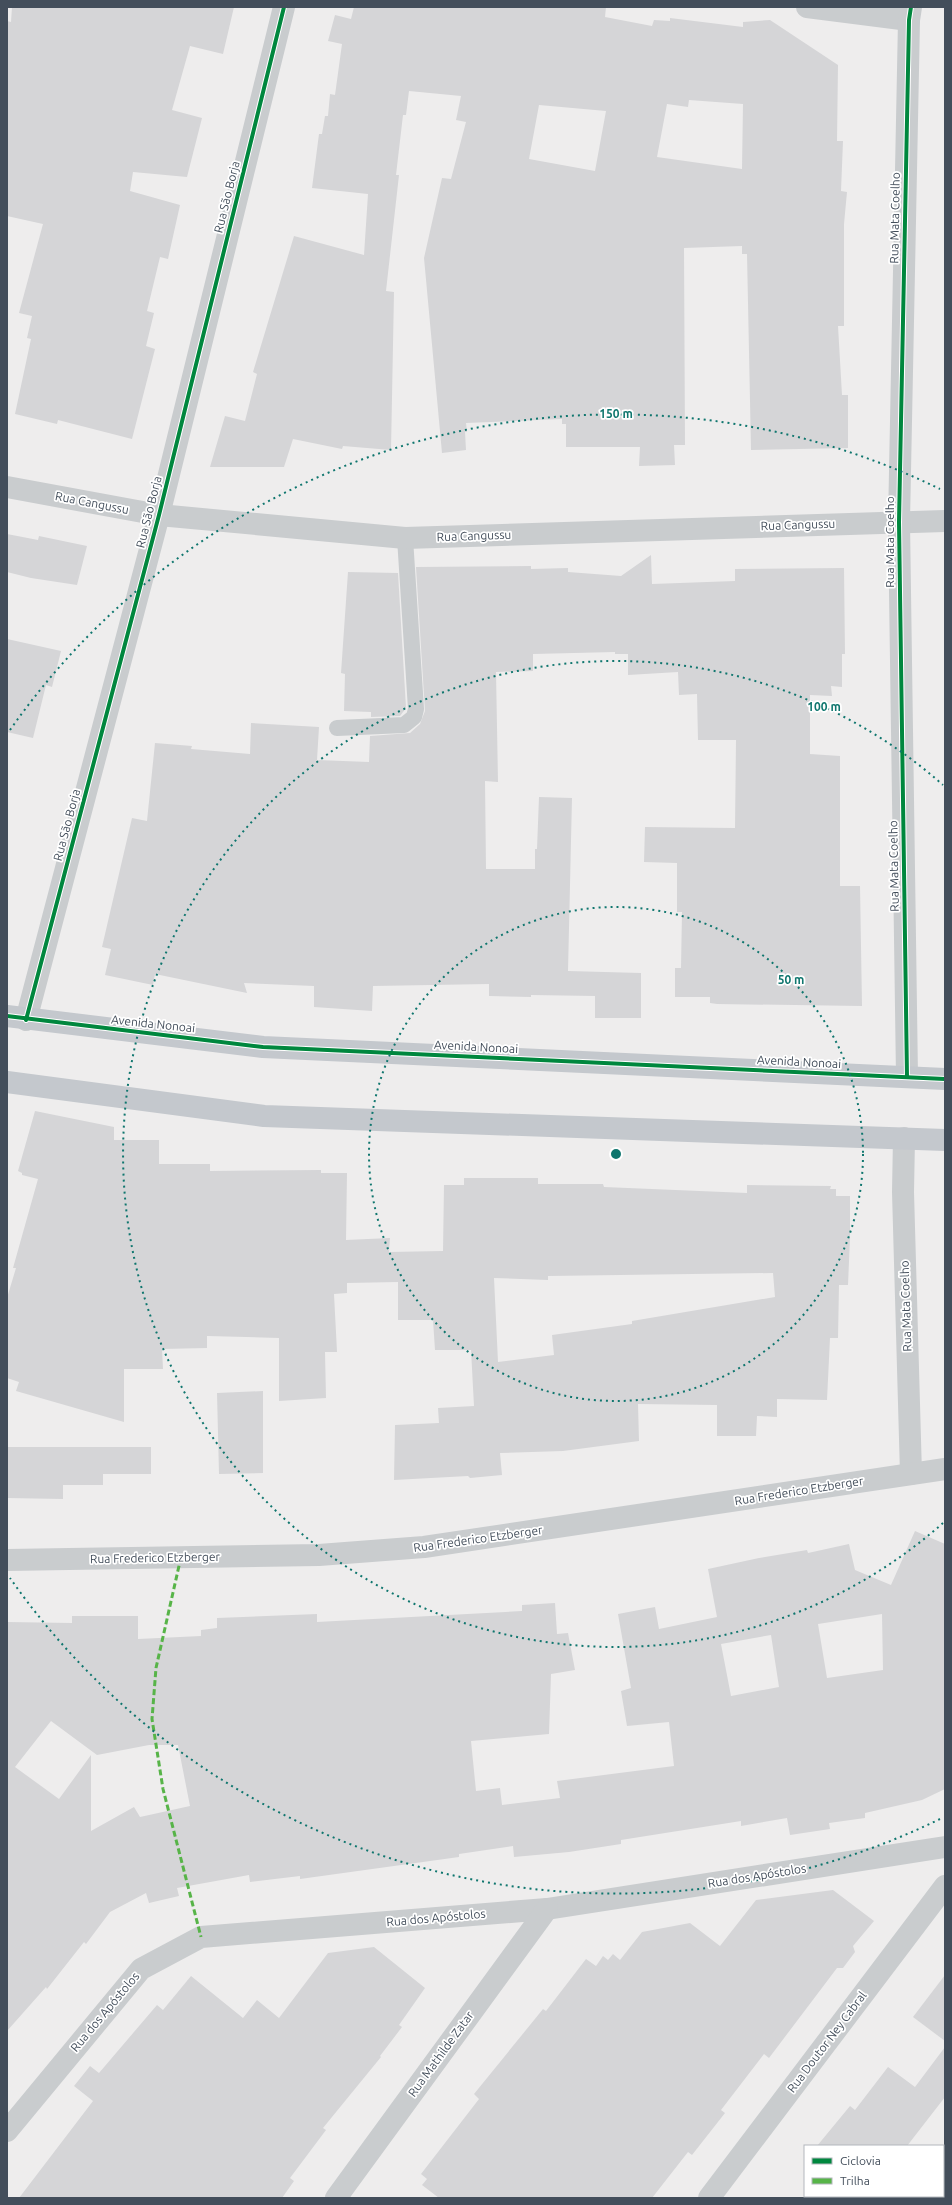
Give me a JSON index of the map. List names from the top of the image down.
{
  "streets": {
    "main road": ["Avenida Nonoai"],
    "street": [
      "Rua São Borja",
      "Rua Mata Coelho",
      "Rua Cangussu",
      "Rua Frederico Etzberger",
      "Rua dos Apóstolos",
      "Rua Doutor Ney Cabral",
      "Rua Mathilde Zatar"
    ]
  },
  "crossings": [
    ["Rua São Borja", "Rua Cangussu"],
    ["Rua São Borja", "Avenida Nonoai"],
    ["Rua Mata Coelho", "Rua Cangussu"],
    ["Rua Mata Coelho", "Avenida Nonoai"],
    ["Rua Mata Coelho", "Rua Frederico Etzberger"],
    ["Rua dos Apóstolos", "Rua Mathilde Zatar"]
  ],
  "legend": ["Ciclovia", "Trilha"],
  "rings": ["150 m", "100 m", "50 m"]
}
